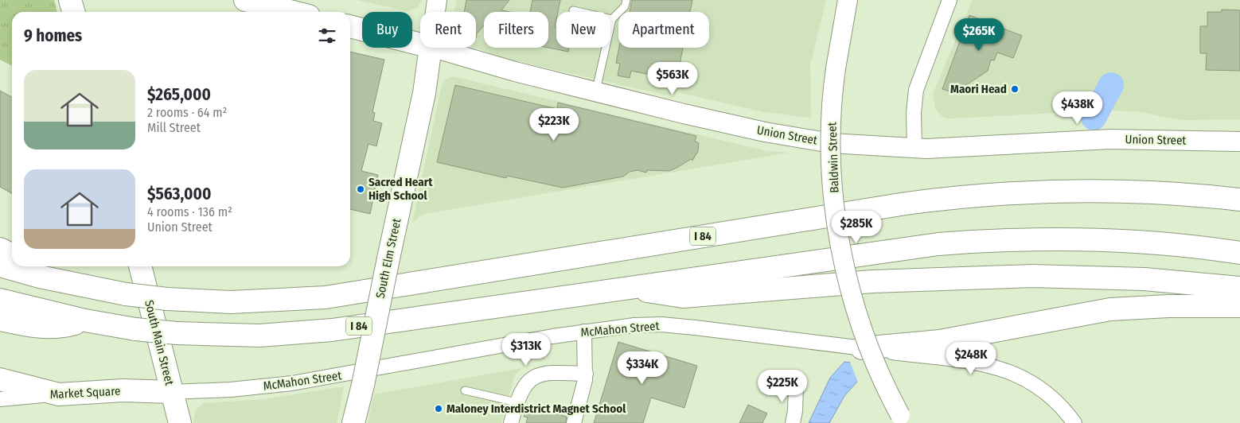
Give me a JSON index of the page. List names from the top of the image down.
{
  "streets": {
    "main road": [
      "Union Street",
      "Baldwin Street",
      "I 84",
      "South Elm Street",
      "South Main Street",
      "Market Square"
    ],
    "street": ["McMahon Street"]
  },
  "crossings": [
    ["McMahon Street", "South Main Street"],
    ["McMahon Street", "Market Square"],
    ["South Main Street", "Market Square"]
  ],
  "places": ["Maori Head", "Sacred Heart High School", "Maloney Interdistrict Magnet School"],
  "page": {
    "chip": [
      "Buy",
      "Rent",
      "Filters",
      "New",
      "Apartment"
    ],
    "heading": "9 homes",
    "price": [
      "$265K",
      "$563K",
      "$438K",
      "$223K",
      "$285K",
      "$313K",
      "$248K",
      "$334K",
      "$225K"
    ],
    "list": [
      {
        "name": "$265,000",
        "note": "2 rooms · 64 m² · Mill Street"
      },
      {
        "name": "$563,000",
        "note": "4 rooms · 136 m² · Union Street"
      }
    ]
  }
}
